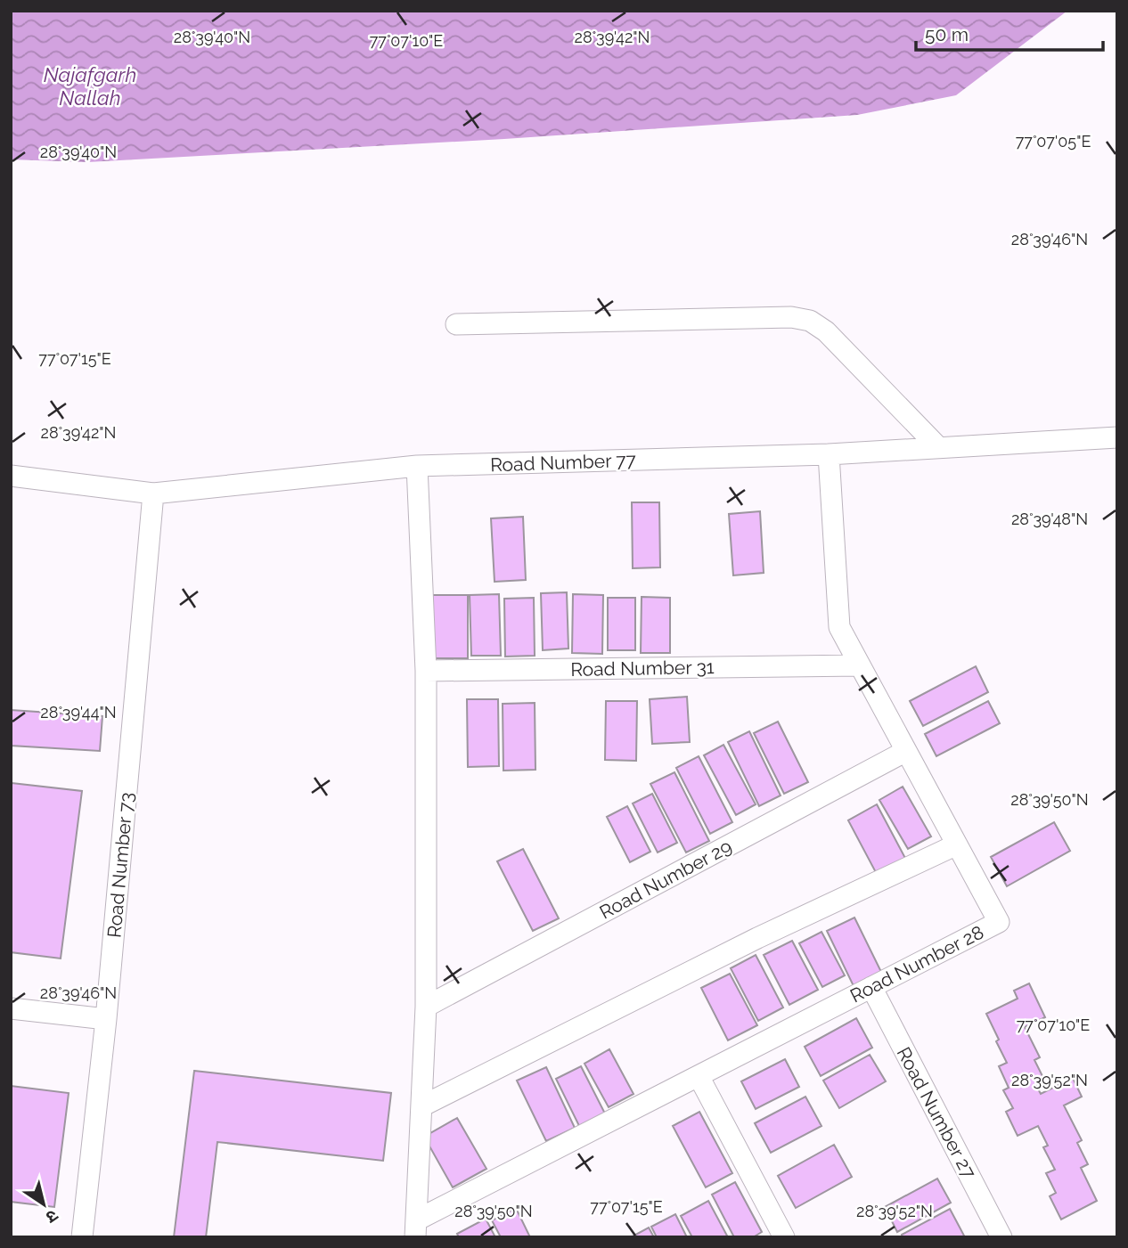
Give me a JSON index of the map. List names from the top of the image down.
{
  "streets": {
    "street": [
      "Road Number 77",
      "Road Number 31",
      "Road Number 73",
      "Road Number 29",
      "Road Number 28",
      "Road Number 27"
    ]
  },
  "crossings": [
    ["Road Number 77", "Road Number 73"],
    ["Road Number 77", "Road Number 28"],
    ["Road Number 31", "Road Number 28"],
    ["Road Number 29", "Road Number 28"],
    ["Road Number 28", "Road Number 27"]
  ],
  "water": ["Najafgarh Nallah"],
  "scale_bar": "50 m",
  "north": "bottom right",
  "coordinates": [
    "28°39'40\"N",
    "28°39'42\"N",
    "77°07'10\"E",
    "77°07'05\"E",
    "28°39'46\"N",
    "77°07'15\"E",
    "28°39'48\"N",
    "28°39'44\"N",
    "28°39'50\"N",
    "28°39'52\"N"
  ]
}
